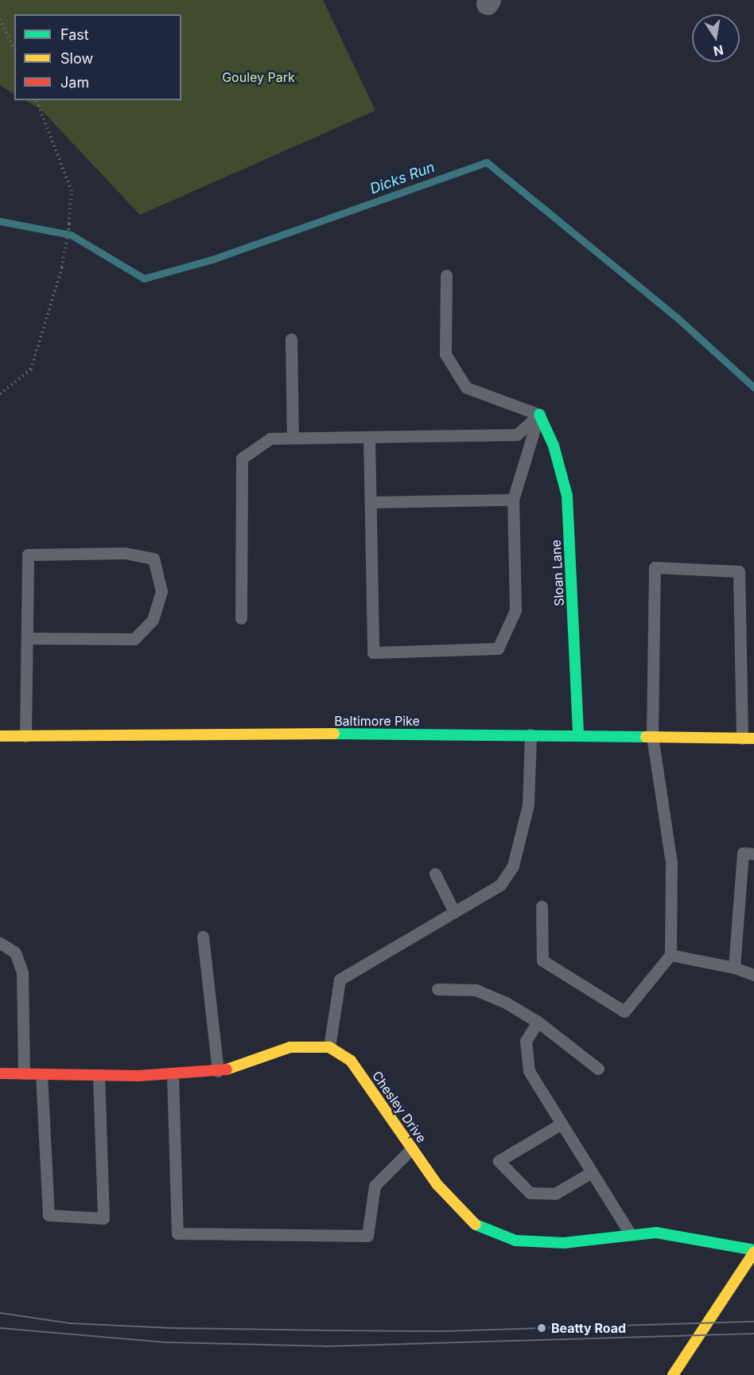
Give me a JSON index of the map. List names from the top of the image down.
{
  "streets": {
    "street": ["Sloan Lane", "Baltimore Pike", "Chesley Drive"]
  },
  "crossings": [
    ["Sloan Lane", "Baltimore Pike"]
  ],
  "water": ["Dicks Run"],
  "parks": ["Gouley Park"],
  "places": ["Beatty Road"],
  "legend": ["Fast", "Slow", "Jam"],
  "north": "bottom"
}
